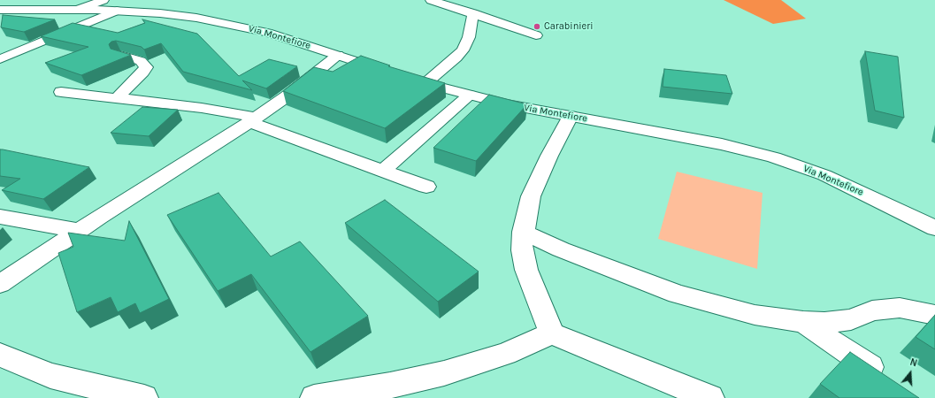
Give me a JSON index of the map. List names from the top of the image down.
{
  "streets": {
    "street": ["Via Montefiore"]
  },
  "places": ["Carabinieri"],
  "north": "top"
}
